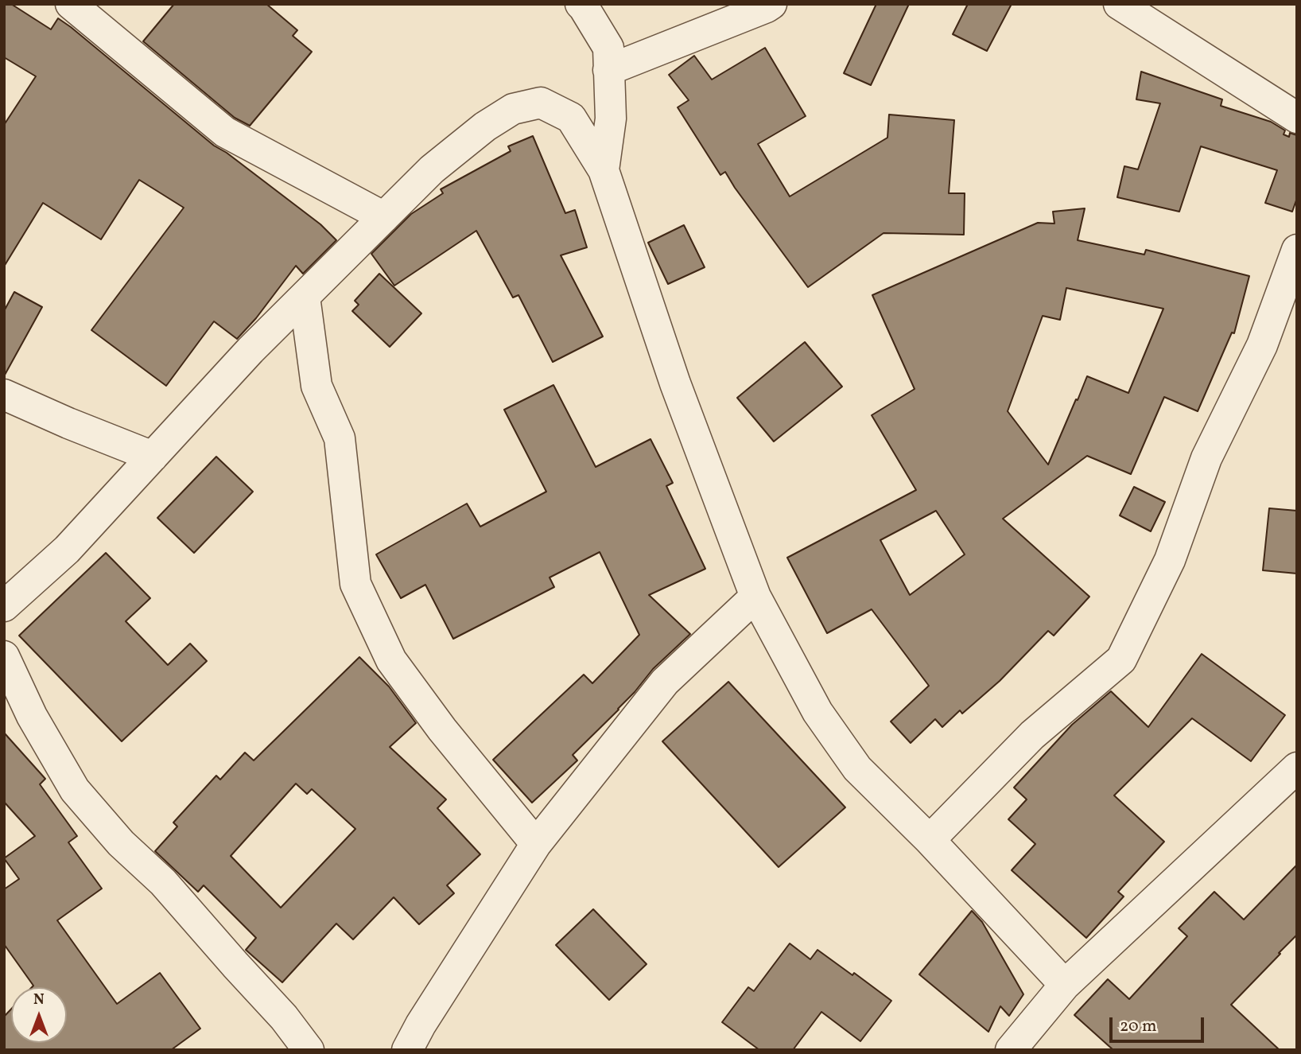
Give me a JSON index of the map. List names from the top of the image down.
{
  "scale_bar": "20 m",
  "north": "top"
}
